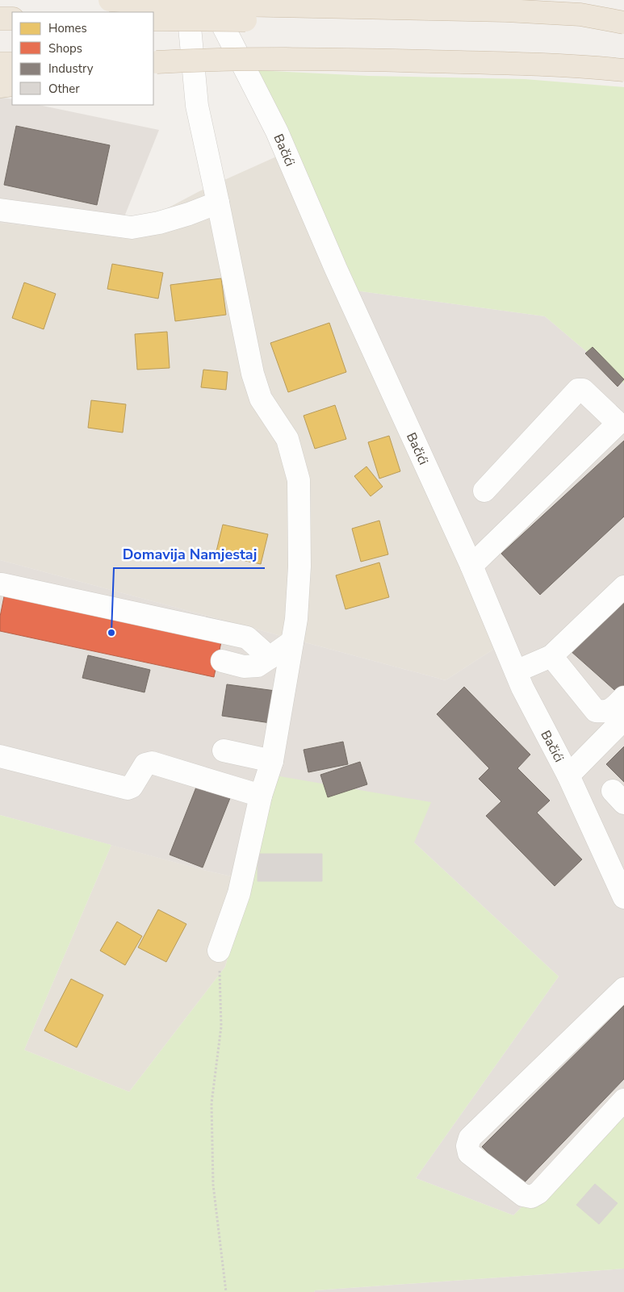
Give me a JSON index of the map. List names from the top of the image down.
{
  "streets": {
    "street": ["Bačići"]
  },
  "places": ["Domavija Namjestaj"],
  "legend": [
    "Homes",
    "Shops",
    "Industry",
    "Other"
  ]
}
